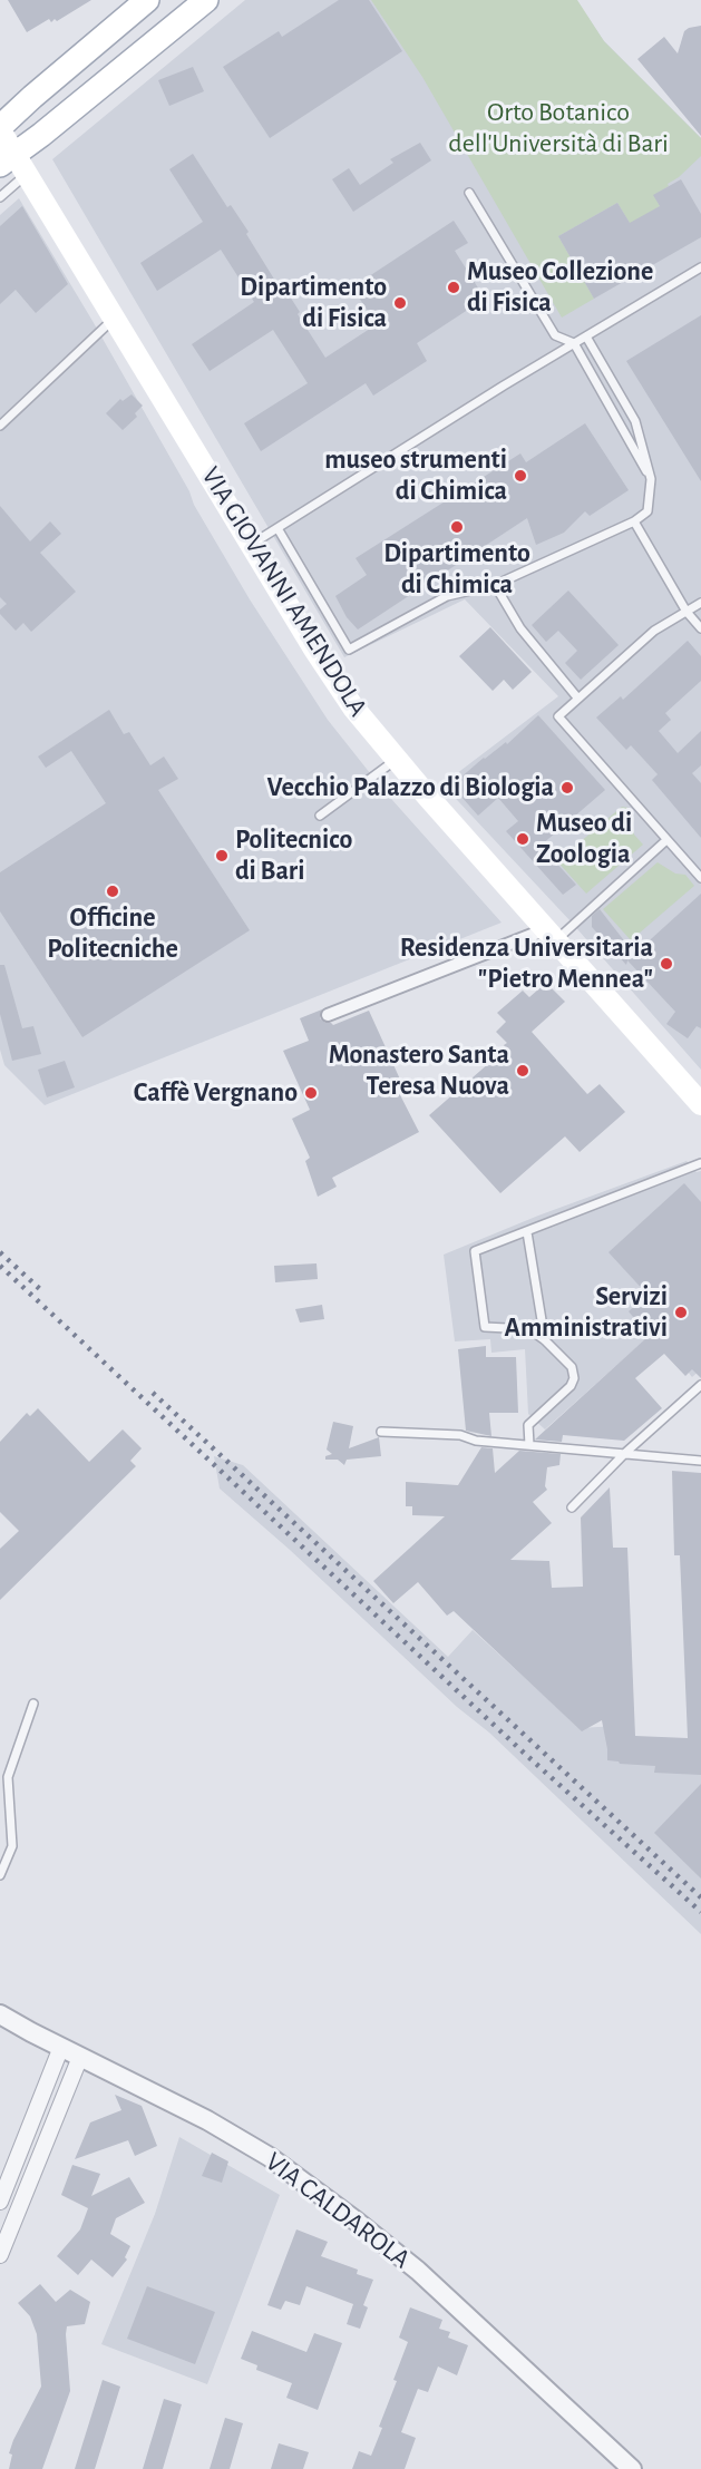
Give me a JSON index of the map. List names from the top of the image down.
{
  "streets": {
    "main road": ["VIA GIOVANNI AMENDOLA"],
    "street": ["VIA CALDAROLA"]
  },
  "parks": ["Orto Botanico dell'Università di Bari"],
  "places": [
    "Museo Collezione di Fisica",
    "Dipartimento di Fisica",
    "museo strumenti di Chimica",
    "Dipartimento di Chimica",
    "Vecchio Palazzo di Biologia",
    "Museo di Zoologia",
    "Politecnico di Bari",
    "Officine Politecniche",
    "Residenza Universitaria \"Pietro Mennea\"",
    "Monastero Santa Teresa Nuova",
    "Caffè Vergnano",
    "Servizi Amministrativi"
  ]
}
